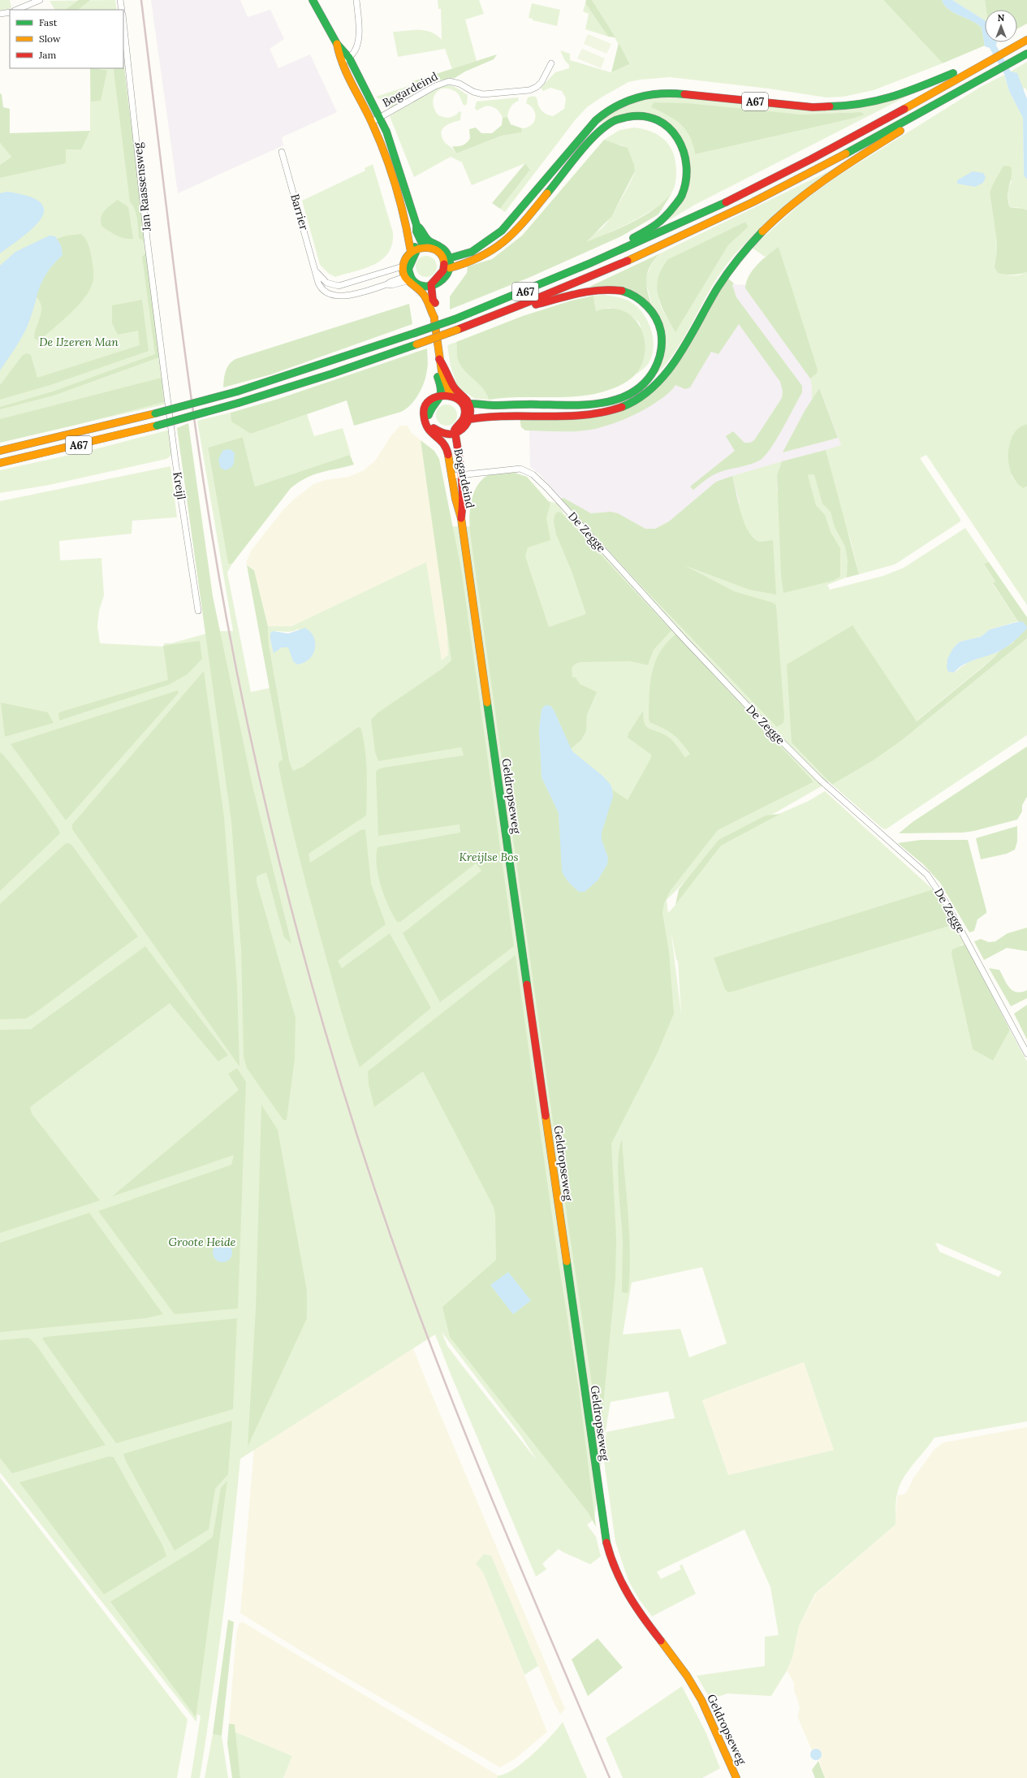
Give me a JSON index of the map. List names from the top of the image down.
{
  "streets": {
    "main road": ["Bogardeind", "A67", "Geldropseweg"],
    "street": [
      "Jan Raassensweg",
      "Barrier",
      "Kreijl",
      "De Zegge"
    ]
  },
  "crossings": [
    ["Bogardeind", "A67"],
    ["Bogardeind", "De Zegge"],
    ["Bogardeind", "Geldropseweg"],
    ["Jan Raassensweg", "Kreijl"]
  ],
  "parks": ["De IJzeren Man", "Kreijlse Bos", "Groote Heide"],
  "legend": ["Fast", "Slow", "Jam"],
  "north": "top"
}
